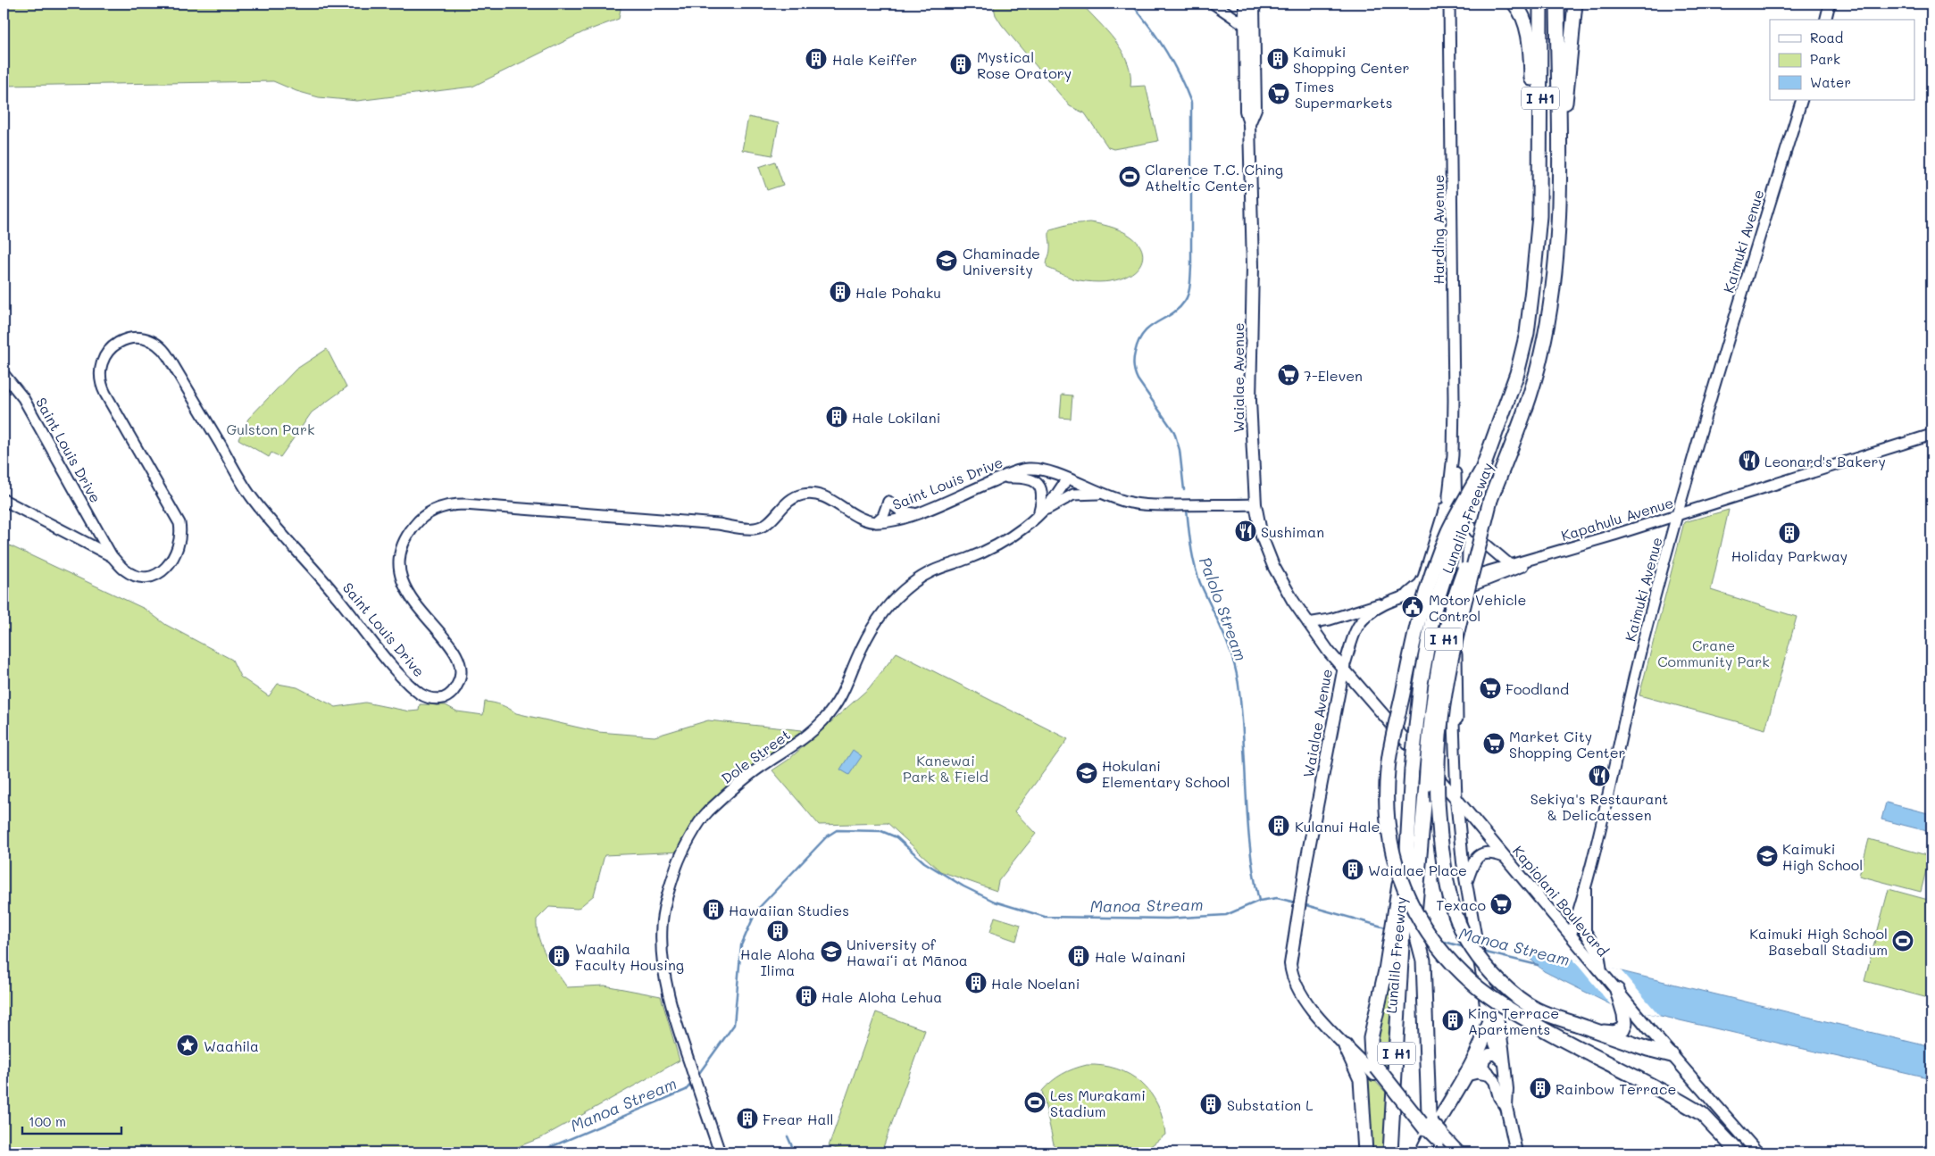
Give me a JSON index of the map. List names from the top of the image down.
{
  "streets": {
    "highway": ["I H1", "Lunalilo Freeway"],
    "main road": ["Waialae Avenue", "Kapiolani Boulevard"],
    "street": [
      "Harding Avenue",
      "Kaimuki Avenue",
      "Saint Louis Drive",
      "Kapahulu Avenue",
      "Dole Street"
    ]
  },
  "crossings": [
    ["Harding Avenue", "Kapahulu Avenue"],
    ["Harding Avenue", "Kapiolani Boulevard"],
    ["Kaimuki Avenue", "Kapahulu Avenue"],
    ["Kaimuki Avenue", "Kapiolani Boulevard"],
    ["Waialae Avenue", "Saint Louis Drive"],
    ["Waialae Avenue", "Kapahulu Avenue"],
    ["Waialae Avenue", "Kapiolani Boulevard"],
    ["Saint Louis Drive", "Dole Street"],
    ["Kapahulu Avenue", "Kapiolani Boulevard"]
  ],
  "water": ["Palolo Stream", "Manoa Stream"],
  "parks": ["Gulston Park", "Crane Community Park", "Kanewai Park & Field"],
  "places": {
    "building": [
      "Hale Keiffer",
      "Kaimuki Shopping Center",
      "Mystical Rose Oratory",
      "Hale Pohaku",
      "Hale Lokilani",
      "Holiday Parkway",
      "Kulanui Hale",
      "Waialae Place",
      "Hawaiian Studies",
      "Hale Aloha Ilima",
      "Waahila Faculty Housing",
      "Hale Wainani",
      "Hale Noelani",
      "Hale Aloha Lehua",
      "King Terrace Apartments",
      "Rainbow Terrace",
      "Substation L",
      "Frear Hall"
    ],
    "supermarket": [
      "Times Supermarkets",
      "7-Eleven",
      "Foodland",
      "Market City Shopping Center",
      "Texaco"
    ],
    "sports": ["Clarence T.C. Ching Atheltic Center", "Kaimuki High School Baseball Stadium", "Les Murakami Stadium"],
    "school or university": [
      "Chaminade University",
      "Hokulani Elementary School",
      "Kaimuki High School",
      "University of Hawaiʻi at Mānoa"
    ],
    "restaurant": ["Leonard's Bakery", "Sushiman", "Sekiya's Restaurant & Delicatessen"],
    "public building": ["Motor Vehicle Control"],
    "place": ["Waahila"]
  },
  "legend": ["Road", "Park", "Water"],
  "scale_bar": "100 m"
}
